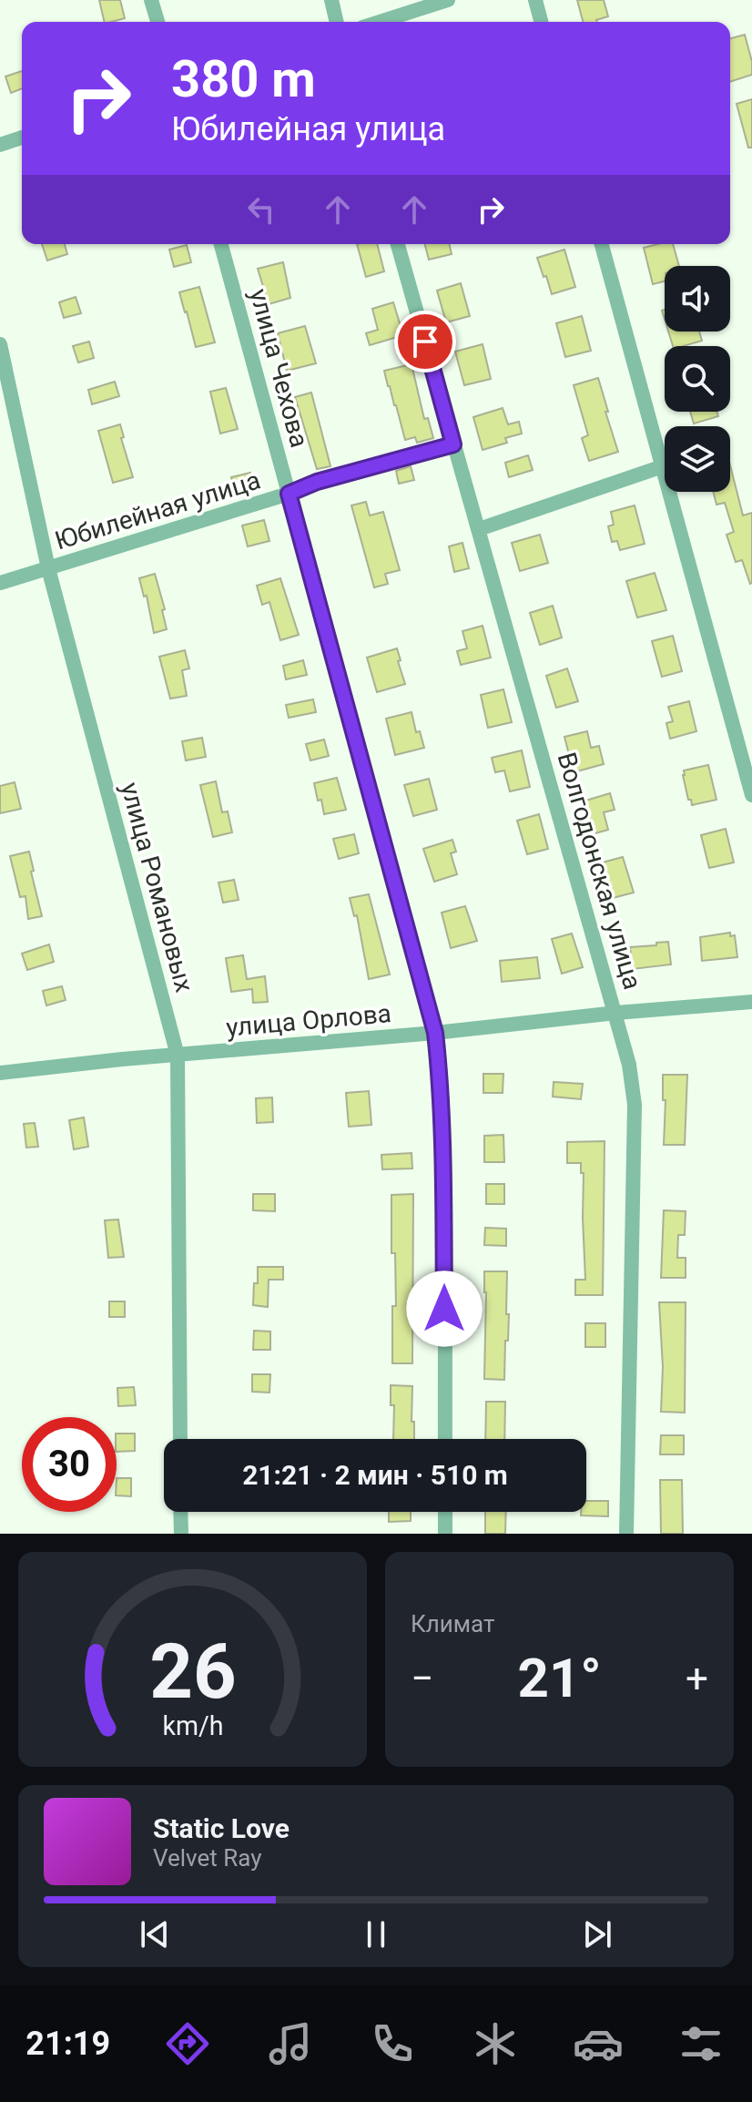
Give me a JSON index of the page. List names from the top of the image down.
{
  "streets": {
    "street": [
      "улица Чехова",
      "Юбилейная улица",
      "Волгодонская улица",
      "улица Романовых",
      "улица Орлова"
    ]
  },
  "crossings": [
    ["улица Чехова", "Юбилейная улица"],
    ["улица Чехова", "улица Орлова"],
    ["Юбилейная улица", "Волгодонская улица"],
    ["Юбилейная улица", "улица Романовых"],
    ["Волгодонская улица", "улица Орлова"],
    ["улица Романовых", "улица Орлова"]
  ],
  "page": {
    "turn": ["380 m", "Юбилейная улица"],
    "limit": "30",
    "trip": "21:21 · 2 мин · 510 m",
    "tile": "Климат",
    "heat": ["−", "21°", "+"],
    "song": ["Static Love", "Velvet Ray"],
    "tabs": "21:19",
    "gauge": ["26", "km/h"]
  }
}
